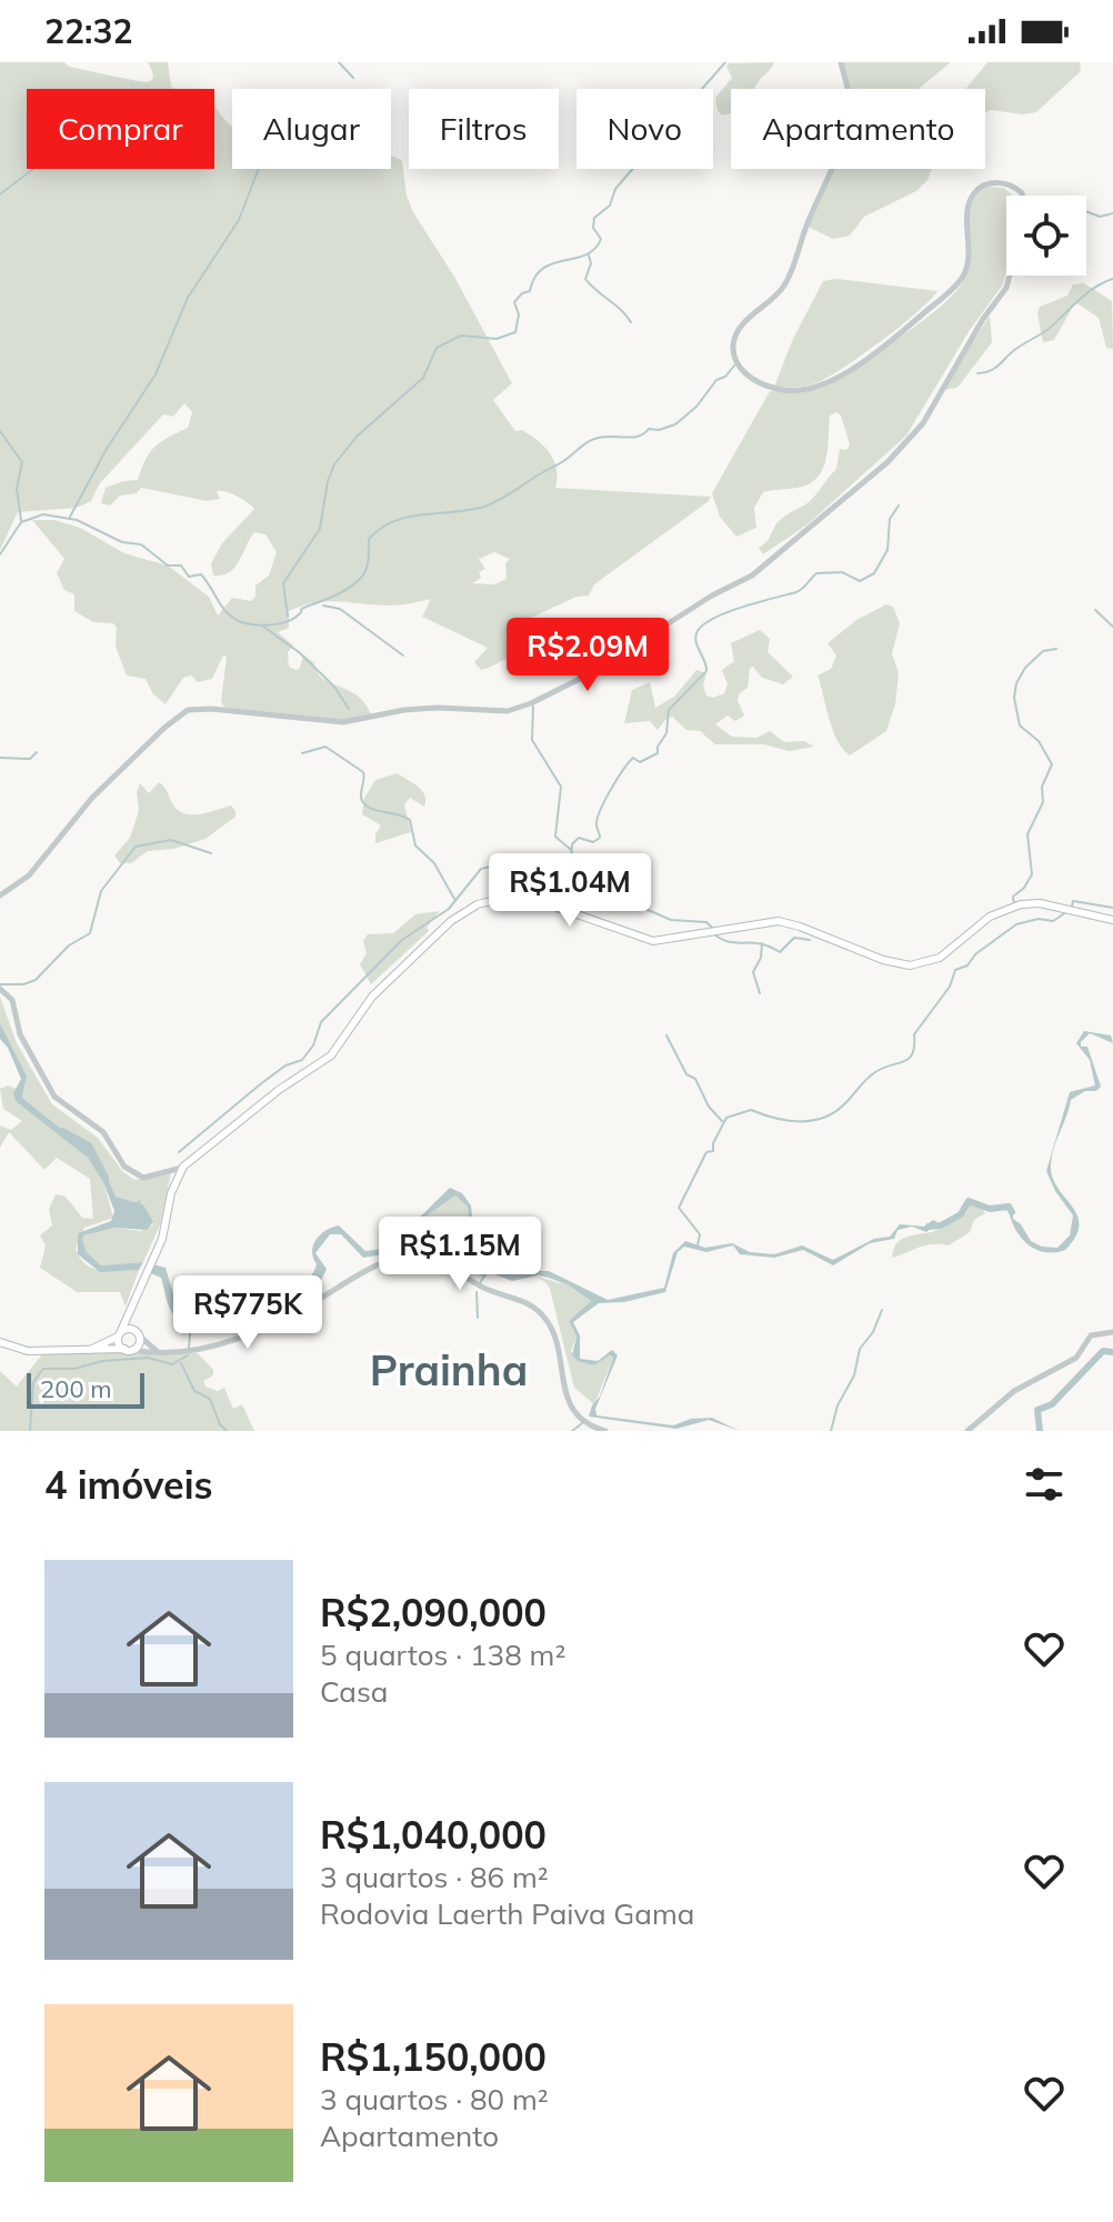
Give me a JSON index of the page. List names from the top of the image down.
{
  "districts": ["Prainha"],
  "scale_bar": "200 m",
  "page": {
    "status": "22:32",
    "chip": [
      "Comprar",
      "Alugar",
      "Filtros",
      "Novo",
      "Apartamento"
    ],
    "price": [
      "R$2.09M",
      "R$1.04M",
      "R$1.15M",
      "R$775K"
    ],
    "scale": "200 m",
    "heading": "4 imóveis",
    "list": [
      {
        "name": "R$2,090,000",
        "note": "5 quartos · 138 m² · Casa"
      },
      {
        "name": "R$1,040,000",
        "note": "3 quartos · 86 m² · Rodovia Laerth Paiva Gama"
      },
      {
        "name": "R$1,150,000",
        "note": "3 quartos · 80 m² · Apartamento"
      }
    ]
  }
}
